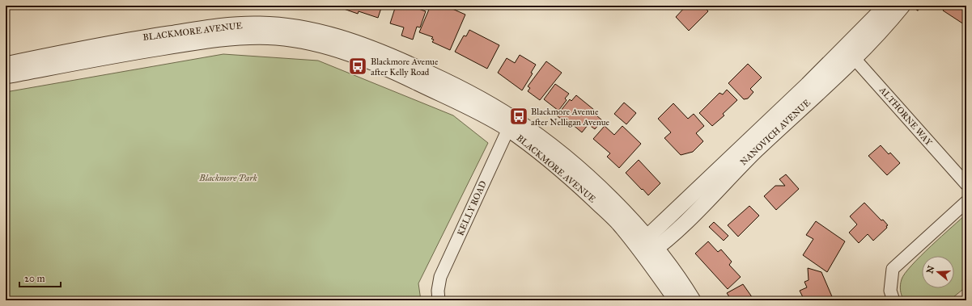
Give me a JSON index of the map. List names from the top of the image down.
{
  "streets": {
    "street": [
      "BLACKMORE AVENUE",
      "ALTHORNE WAY",
      "NANOVICH AVENUE",
      "KELLY ROAD"
    ]
  },
  "crossings": [
    ["BLACKMORE AVENUE", "NANOVICH AVENUE"],
    ["BLACKMORE AVENUE", "KELLY ROAD"],
    ["ALTHORNE WAY", "NANOVICH AVENUE"]
  ],
  "parks": ["Blackmore Park"],
  "places": {
    "bus stop": ["Blackmore Avenue after Kelly Road", "Blackmore Avenue after Nelligan Avenue"]
  },
  "scale_bar": "20 m",
  "north": "left"
}
